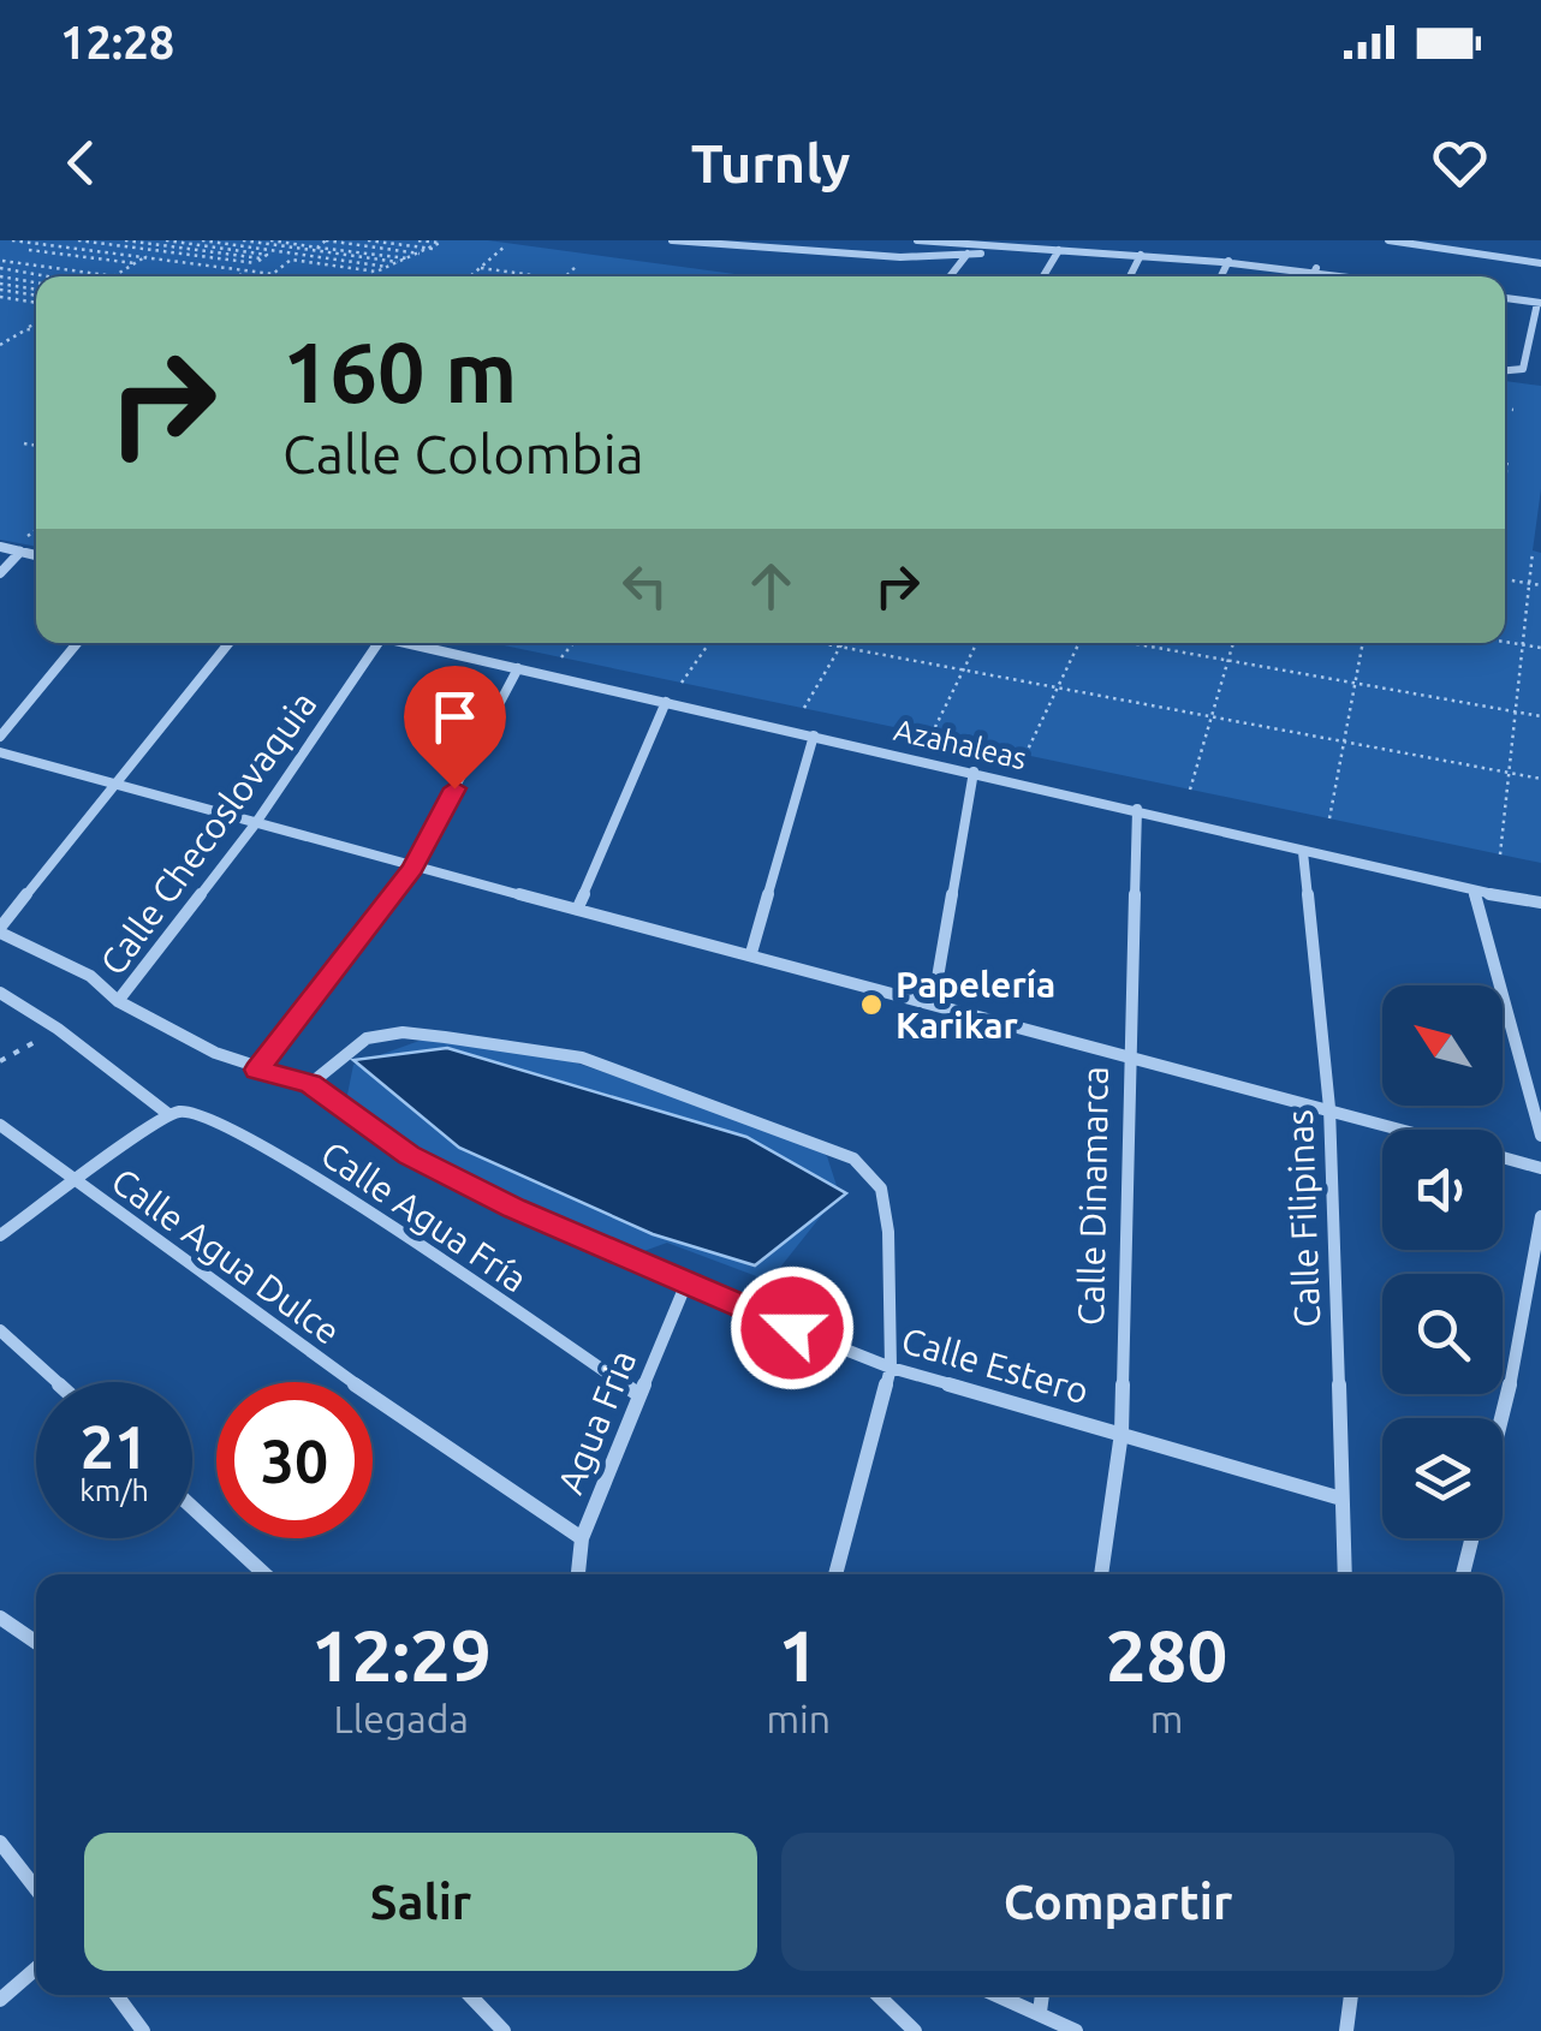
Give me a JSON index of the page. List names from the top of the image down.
{
  "streets": {
    "street": [
      "Azahaleas",
      "Calle Checoslovaquia",
      "Calle Dinamarca",
      "Calle Agua Fría",
      "Calle Filipinas",
      "Calle Agua Dulce",
      "Calle Estero",
      "Agua Fria"
    ]
  },
  "crossings": [
    ["Azahaleas", "Calle Dinamarca"],
    ["Azahaleas", "Calle Filipinas"],
    ["Calle Checoslovaquia", "Calle Estero"],
    ["Calle Dinamarca", "Calle Estero"],
    ["Calle Agua Fría", "Agua Fria"],
    ["Calle Filipinas", "Calle Estero"],
    ["Calle Agua Dulce", "Agua Fria"],
    ["Calle Estero", "Agua Fria"]
  ],
  "places": ["Papelería Karikar"],
  "north": "top left",
  "page": {
    "status": "12:28",
    "header": "Turnly",
    "turn": ["160 m", "Calle Colombia"],
    "speed": "21 km/h",
    "limit": "30",
    "eta": [
      "12:29",
      "Llegada",
      "1",
      "min",
      "280",
      "m"
    ],
    "buttons": ["Salir", "Compartir"]
  }
}
